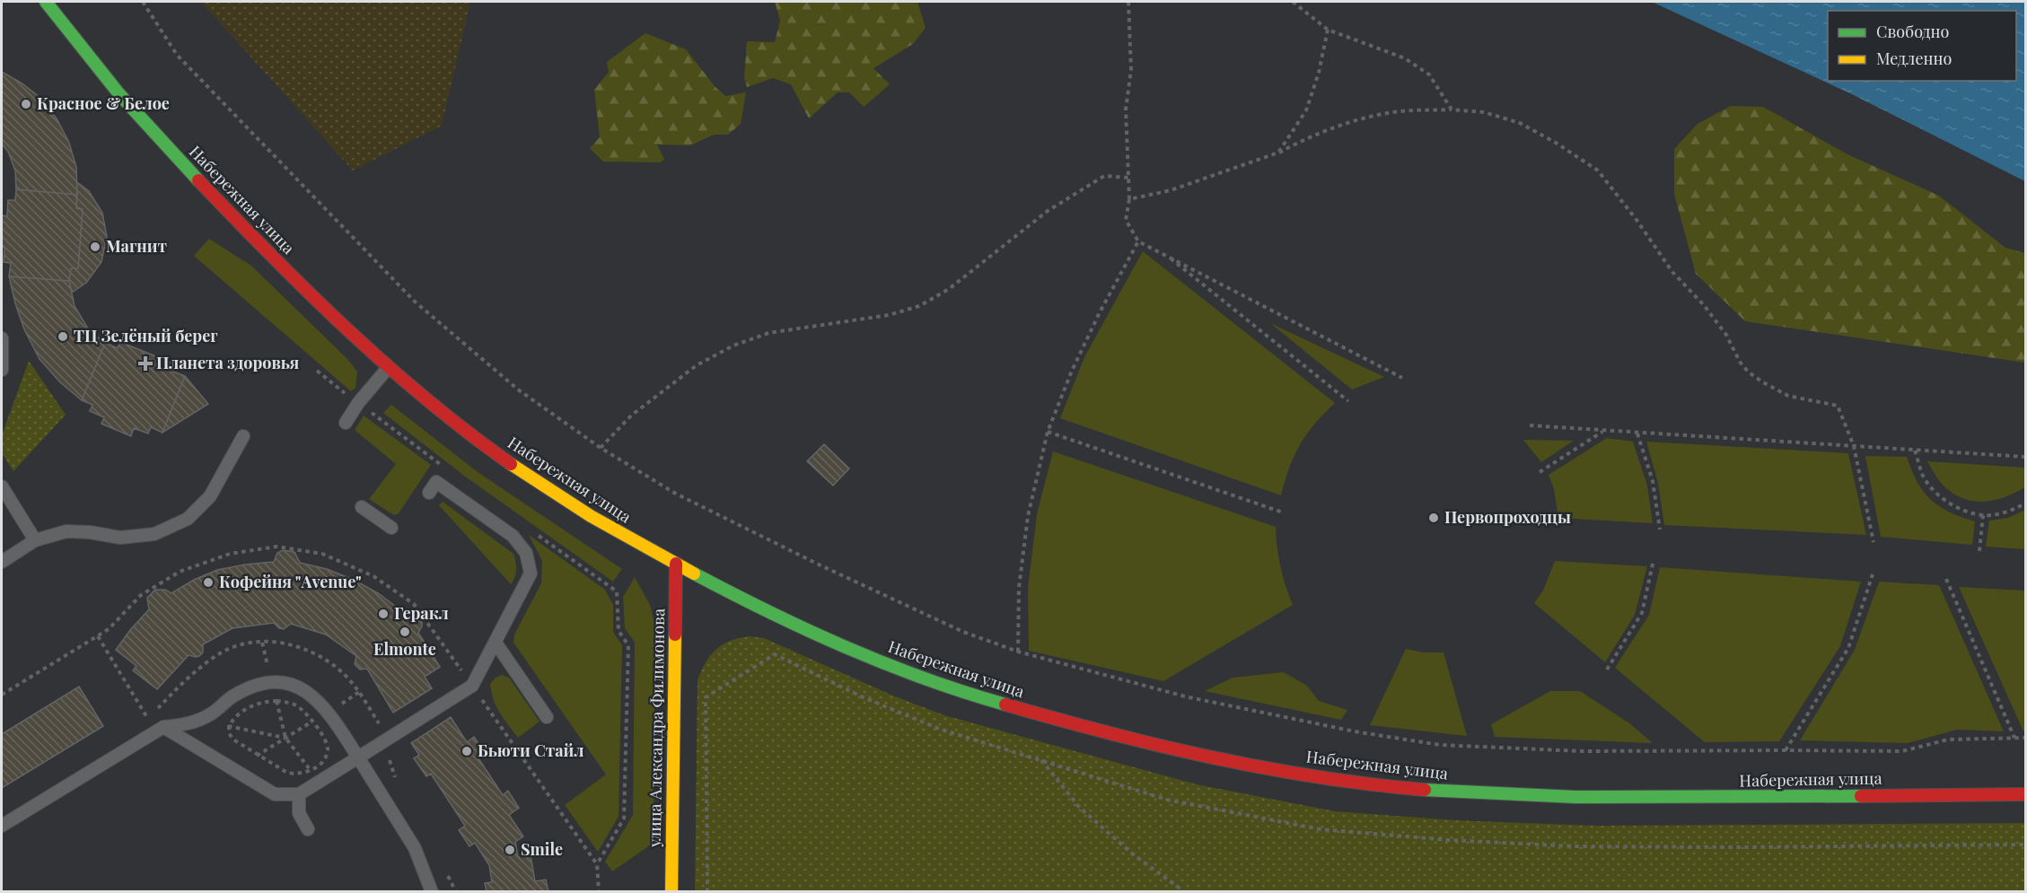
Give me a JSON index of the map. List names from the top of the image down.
{
  "streets": {
    "main road": ["Набережная улица", "улица Александра Филимонова"]
  },
  "crossings": [
    ["Набережная улица", "улица Александра Филимонова"]
  ],
  "places": {
    "other": [
      "Красное & Белое",
      "Магнит",
      "ТЦ Зелёный берег",
      "Первопроходцы",
      "Кофейня \"Avenue\"",
      "Геракл",
      "Elmonte",
      "Бьюти Стайл",
      "Smile"
    ],
    "health": ["Планета здоровья"]
  },
  "legend": ["Свободно", "Медленно"]
}
